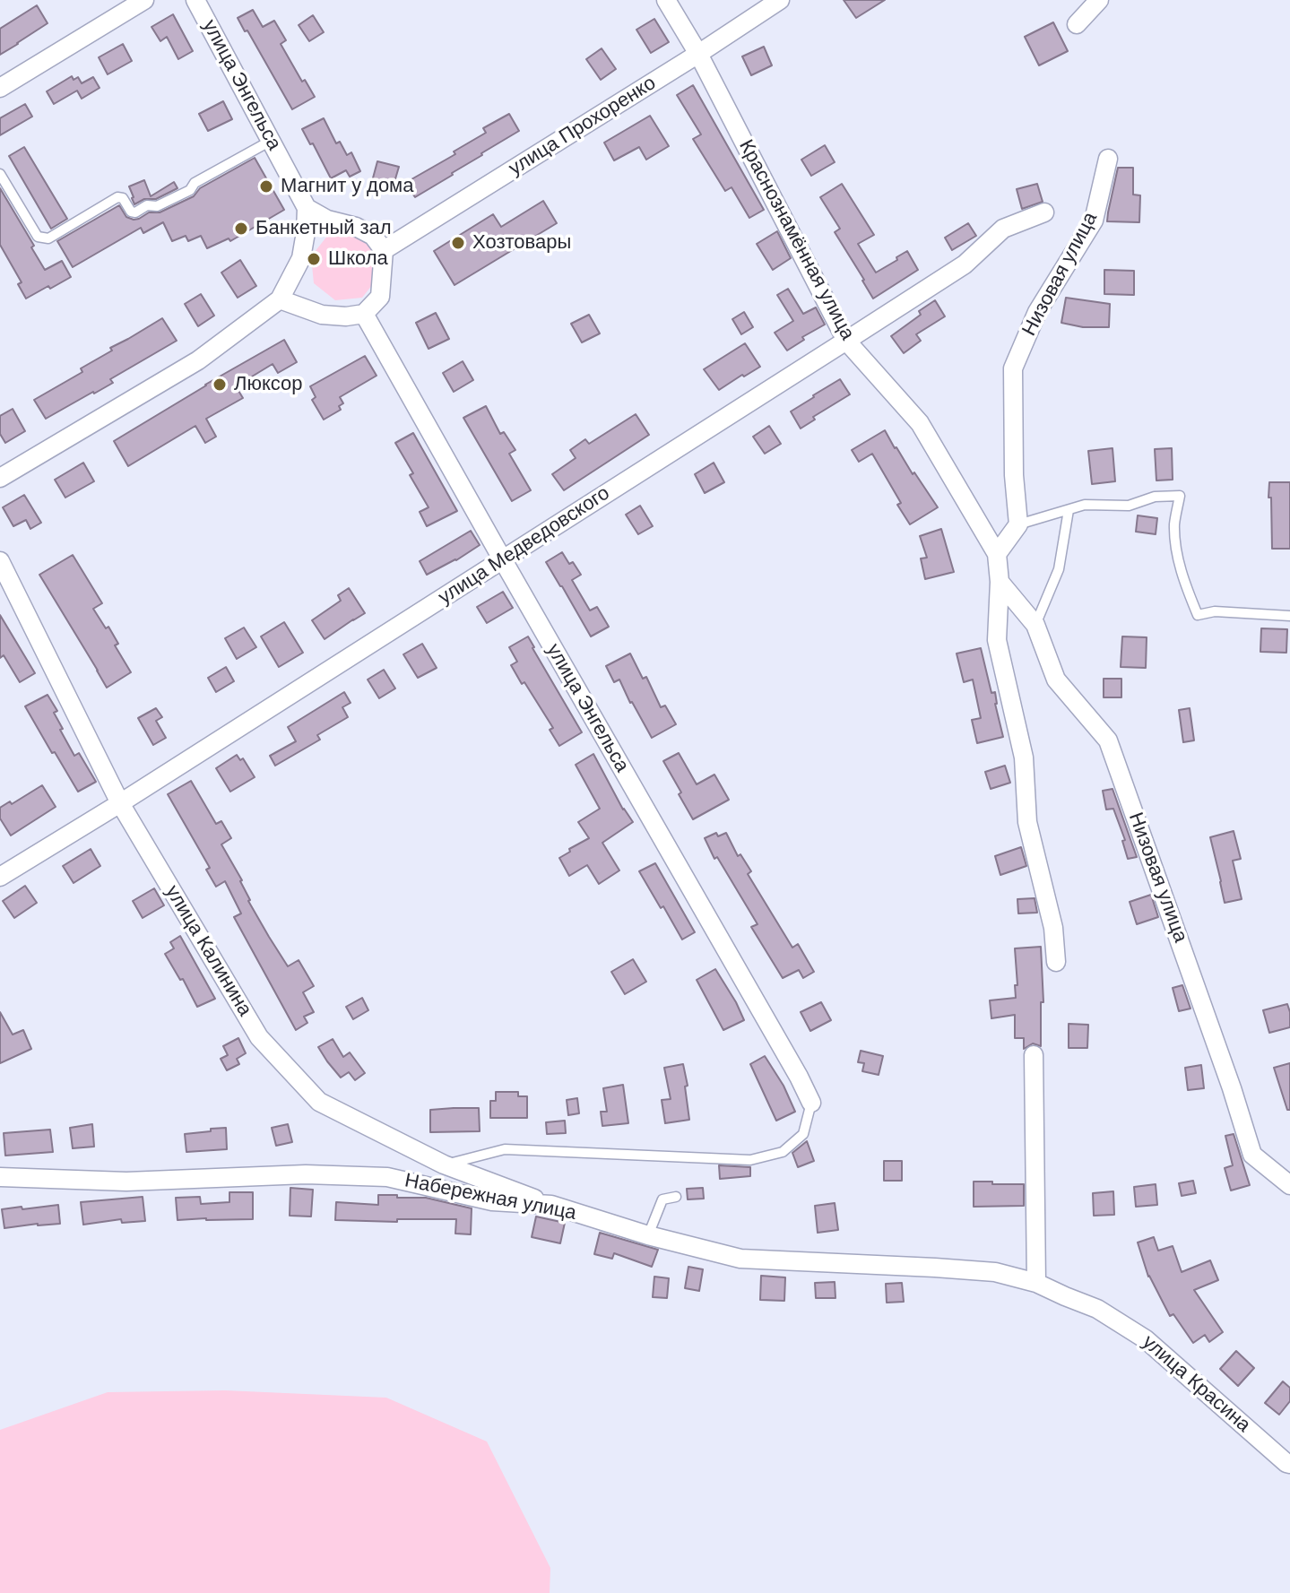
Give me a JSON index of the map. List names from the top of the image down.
{
  "streets": {
    "street": [
      "улица Энгельса",
      "улица Прохоренко",
      "Краснознамённая улица",
      "Низовая улица",
      "улица Медведовского",
      "улица Калинина",
      "Набережная улица",
      "улица Красина"
    ]
  },
  "crossings": [
    ["улица Энгельса", "улица Медведовского"],
    ["улица Прохоренко", "Краснознамённая улица"],
    ["Краснознамённая улица", "Низовая улица"],
    ["Краснознамённая улица", "улица Медведовского"],
    ["улица Медведовского", "улица Калинина"],
    ["улица Калинина", "Набережная улица"],
    ["Набережная улица", "улица Красина"]
  ],
  "places": [
    "Магнит у дома",
    "Банкетный зал",
    "Хозтовары",
    "Школа",
    "Люксор"
  ]
}
